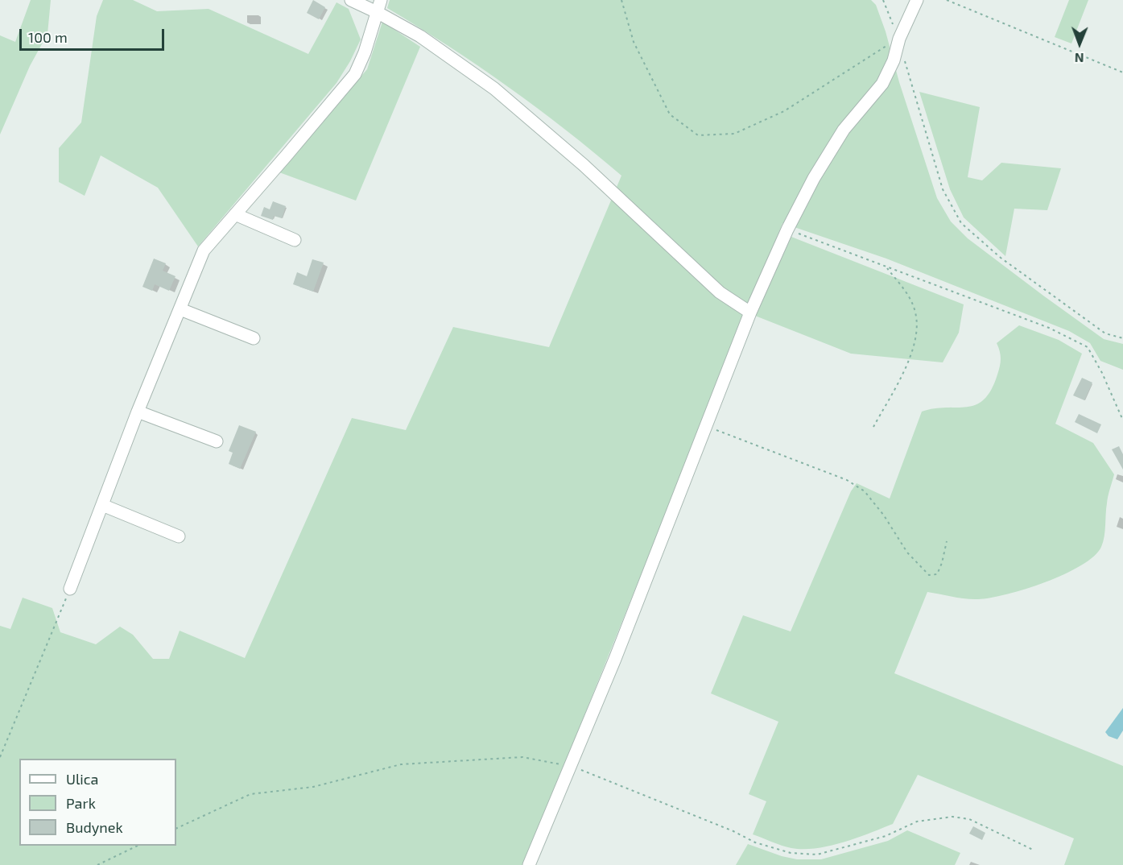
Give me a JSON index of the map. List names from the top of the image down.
{
  "legend": ["Ulica", "Park", "Budynek"],
  "scale_bar": "100 m",
  "north": "bottom"
}
